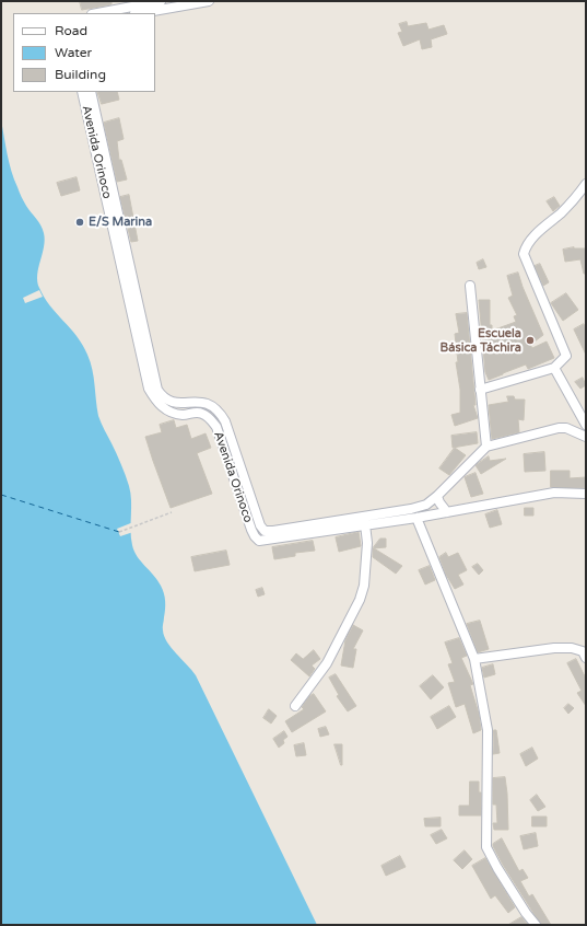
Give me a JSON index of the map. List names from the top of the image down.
{
  "streets": {
    "street": ["Avenida Orinoco"]
  },
  "places": ["E/S Marina", "Escuela Básica Táchira"],
  "legend": ["Road", "Water", "Building"]
}
